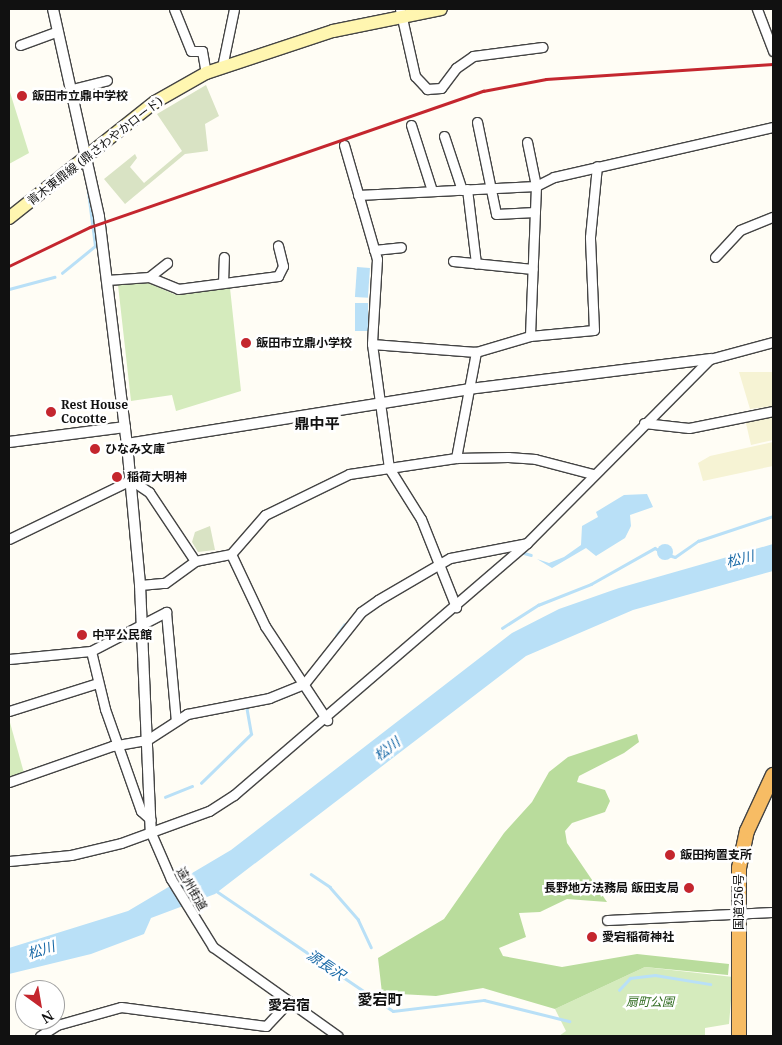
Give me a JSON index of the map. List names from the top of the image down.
{
  "streets": {
    "highway": ["国道256号"],
    "main road": ["青木東鼎線 (鼎さわやかロード)"],
    "street": ["遠州街道"]
  },
  "districts": ["鼎中平", "愛宕町", "愛宕宿"],
  "water": ["松川", "源長沢"],
  "parks": ["扇町公園"],
  "places": [
    "飯田市立鼎中学校",
    "飯田市立鼎小学校",
    "Rest House Cocotte",
    "ひなみ文庫",
    "稲荷大明神",
    "中平公民館",
    "飯田拘置支所",
    "長野地方法務局 飯田支局",
    "愛宕稲荷神社"
  ],
  "north": "bottom right"
}
